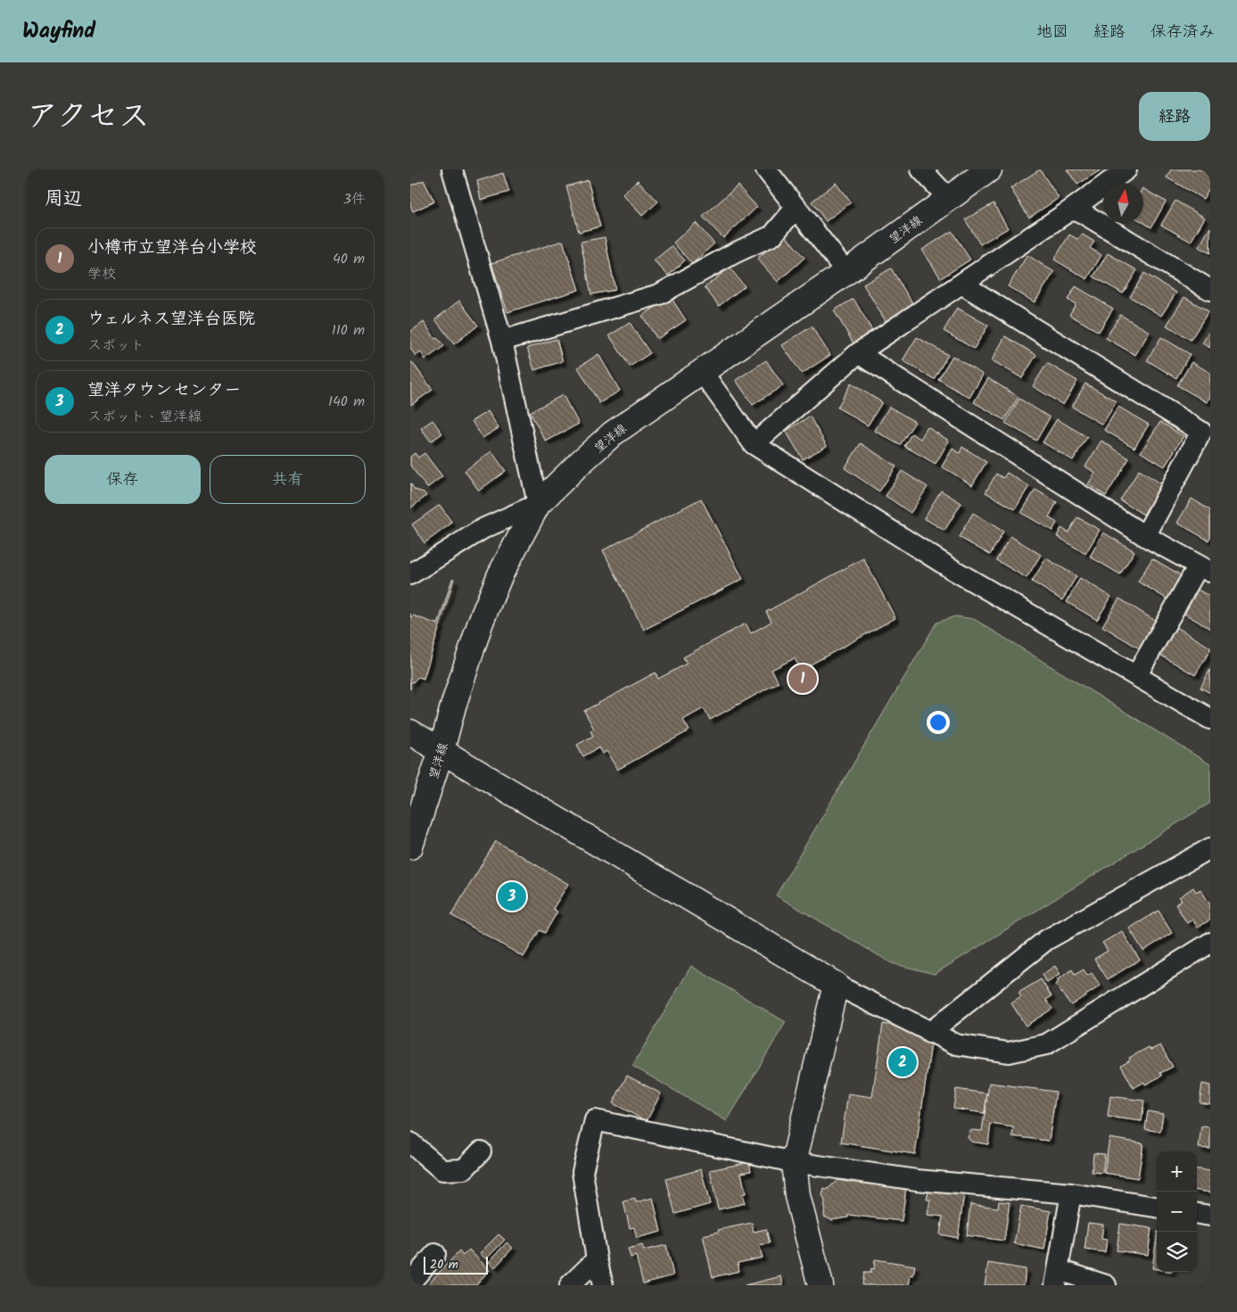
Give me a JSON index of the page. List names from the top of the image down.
{
  "streets": {
    "street": ["望洋線"]
  },
  "scale_bar": "20 m",
  "north": "top",
  "page": {
    "header": "Wayfind",
    "nav": ["地図", "経路", "保存済み"],
    "title": "アクセス",
    "buttons": [
      "経路",
      ["保存", "共有"]
    ],
    "heading": ["周辺", "3件"],
    "list": [
      {
        "mark": "1",
        "name": "小樽市立望洋台小学校",
        "note": "学校",
        "value": "40 m"
      },
      {
        "mark": "2",
        "name": "ウェルネス望洋台医院",
        "note": "スポット",
        "value": "110 m"
      },
      {
        "mark": "3",
        "name": "望洋タウンセンター",
        "note": "スポット · 望洋線",
        "value": "140 m"
      }
    ],
    "pins": ["1", "3", "2"],
    "map_buttons": ["+", "−"],
    "scale": "20 m"
  }
}
